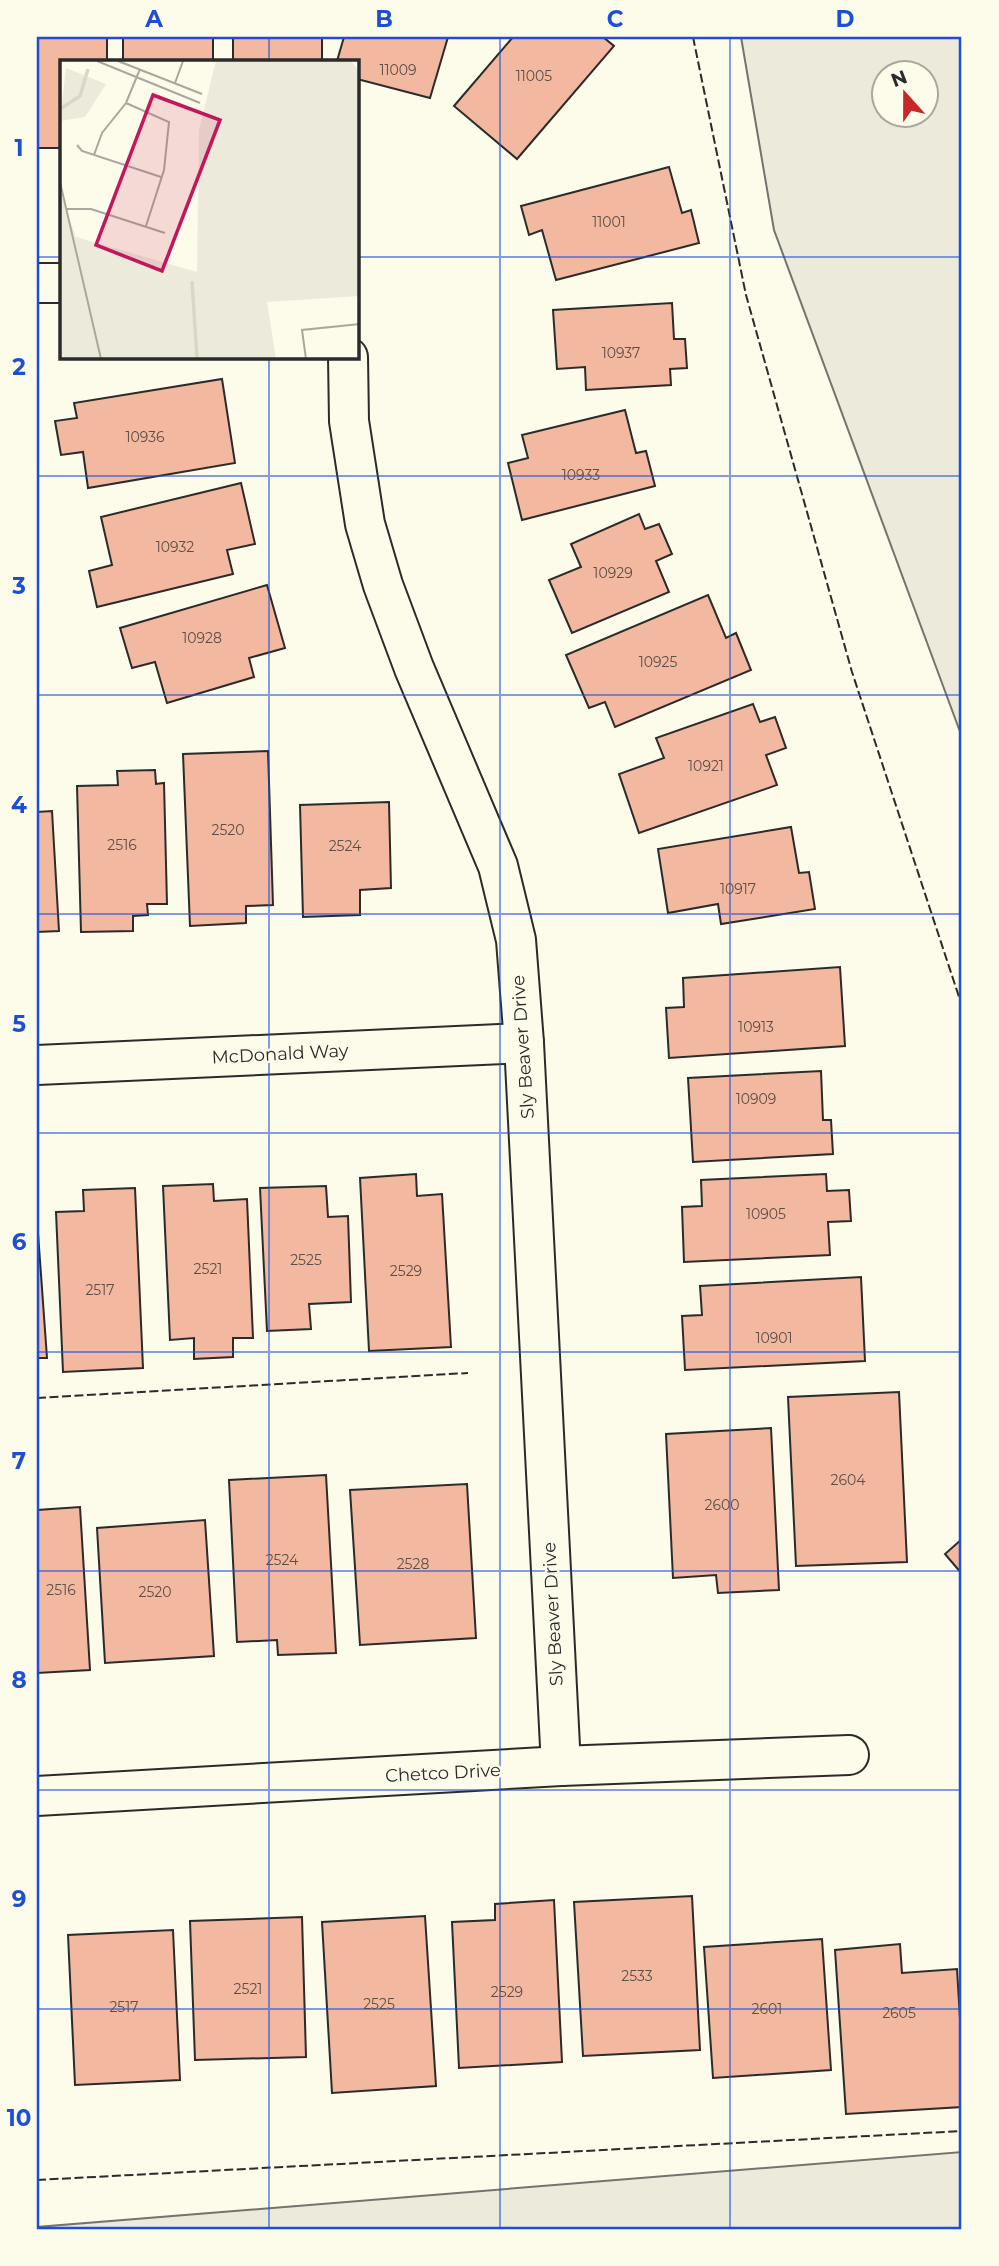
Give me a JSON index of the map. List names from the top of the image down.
{
  "streets": {
    "street": ["Sly Beaver Drive", "McDonald Way", "Chetco Drive"]
  },
  "crossings": [
    ["Sly Beaver Drive", "McDonald Way"],
    ["Sly Beaver Drive", "Chetco Drive"]
  ],
  "house_numbers": [
    "11009",
    "11005",
    "11001",
    "10937",
    "10936",
    "10933",
    "10932",
    "10929",
    "10928",
    "10925",
    "10921",
    "2520",
    "2516",
    "2524",
    "10917",
    "10913",
    "10909",
    "10905",
    "2525",
    "2521",
    "2529",
    "2517",
    "10901",
    "2604",
    "2600",
    "2524",
    "2528",
    "2516",
    "2520",
    "2533",
    "2521",
    "2529",
    "2525",
    "2517",
    "2601",
    "2605"
  ],
  "north": "top",
  "grid": {
    "columns": [
      "A",
      "B",
      "C",
      "D"
    ],
    "rows": [
      "1",
      "2",
      "3",
      "4",
      "5",
      "6",
      "7",
      "8",
      "9",
      "10"
    ]
  }
}
